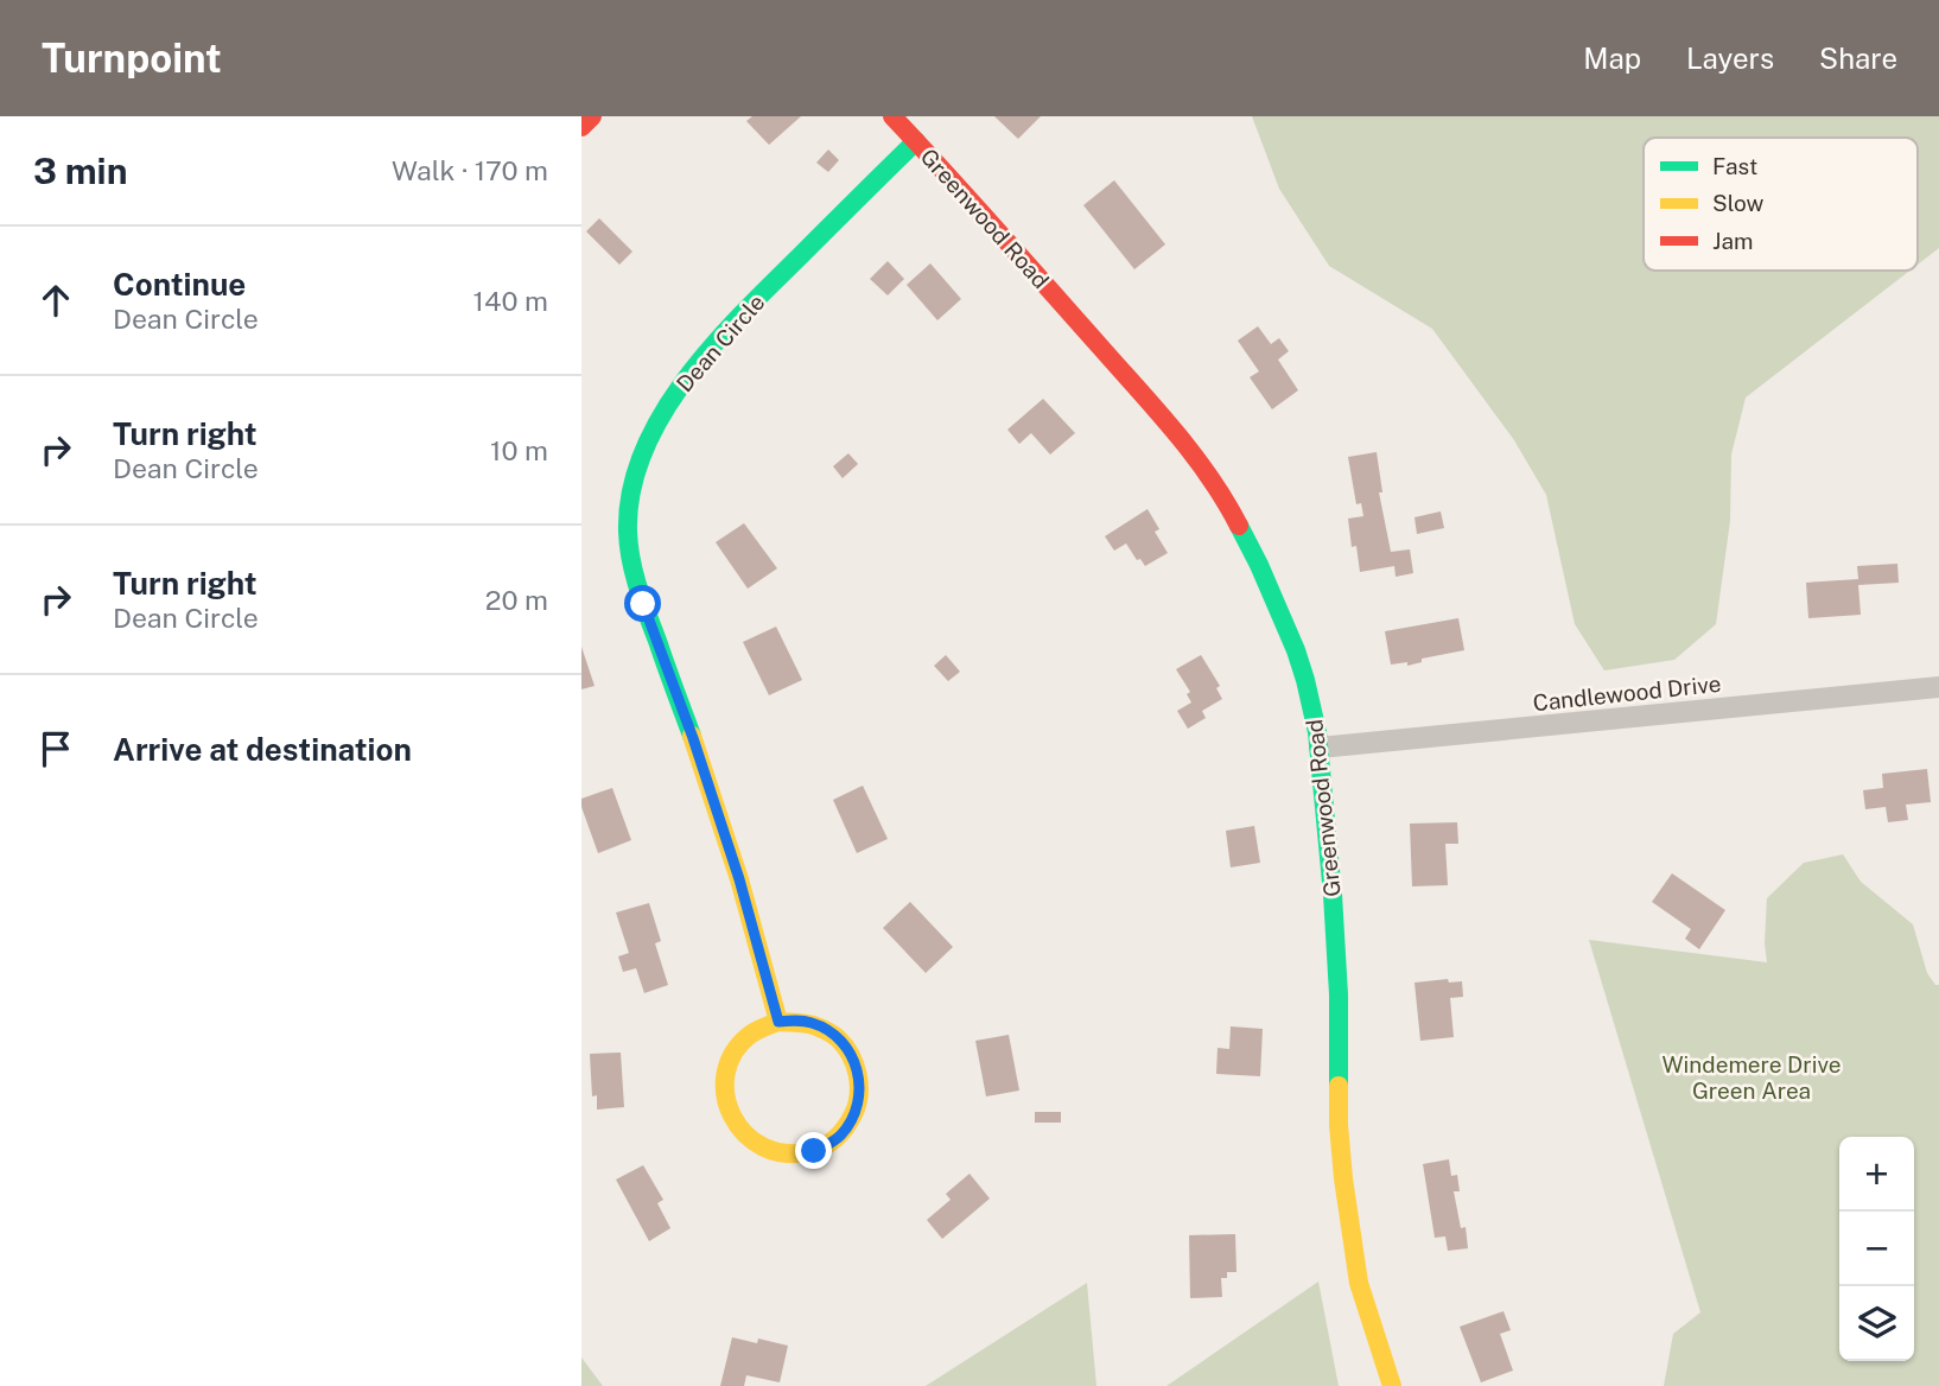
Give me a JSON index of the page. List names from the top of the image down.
{
  "streets": {
    "street": ["Greenwood Road", "Dean Circle", "Candlewood Drive"]
  },
  "crossings": [
    ["Greenwood Road", "Dean Circle"],
    ["Greenwood Road", "Candlewood Drive"]
  ],
  "parks": ["Windemere Drive Green Area"],
  "legend": ["Fast", "Slow", "Jam"],
  "page": {
    "header": "Turnpoint",
    "nav": ["Map", "Layers", "Share"],
    "heading": ["3 min", "Walk · 170 m"],
    "list": [
      ["Continue", "Dean Circle", "140 m"],
      ["Turn right", "Dean Circle", "10 m"],
      ["Turn right", "Dean Circle", "20 m"],
      "Arrive at destination"
    ],
    "map_buttons": ["+", "−"]
  }
}
